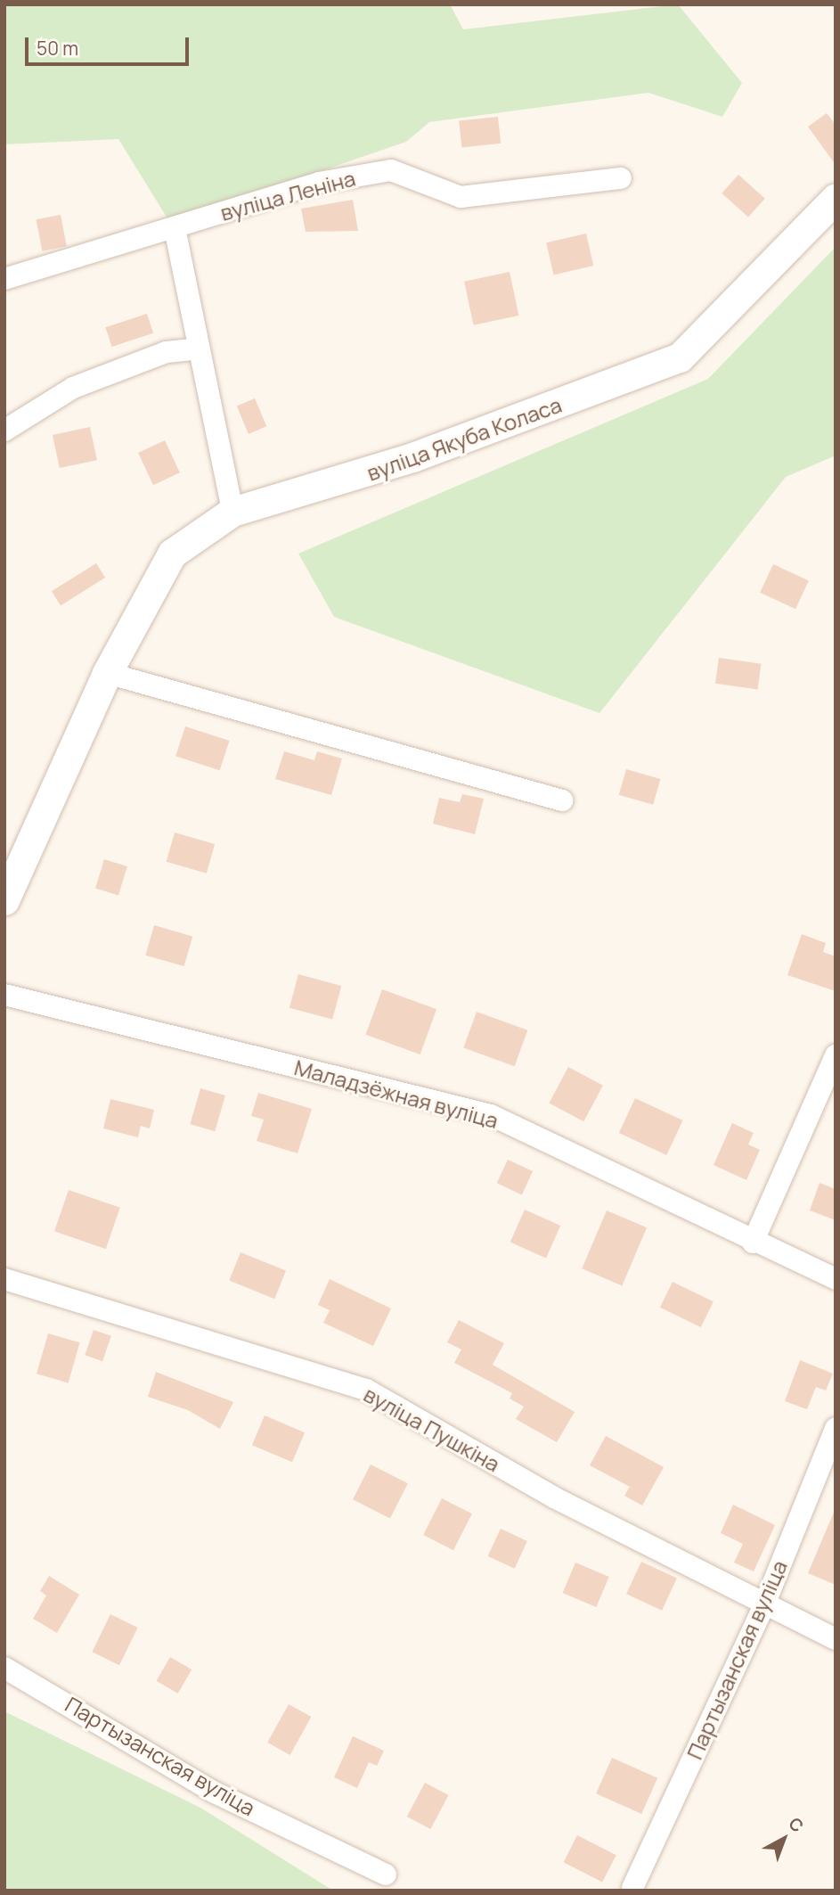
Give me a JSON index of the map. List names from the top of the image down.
{
  "streets": {
    "street": [
      "вуліца Леніна",
      "вуліца Якуба Коласа",
      "Маладзёжная вуліца",
      "вуліца Пушкіна",
      "Партызанская вуліца"
    ]
  },
  "crossings": [
    ["вуліца Пушкіна", "Партызанская вуліца"]
  ],
  "scale_bar": "50 m",
  "north": "top right"
}
